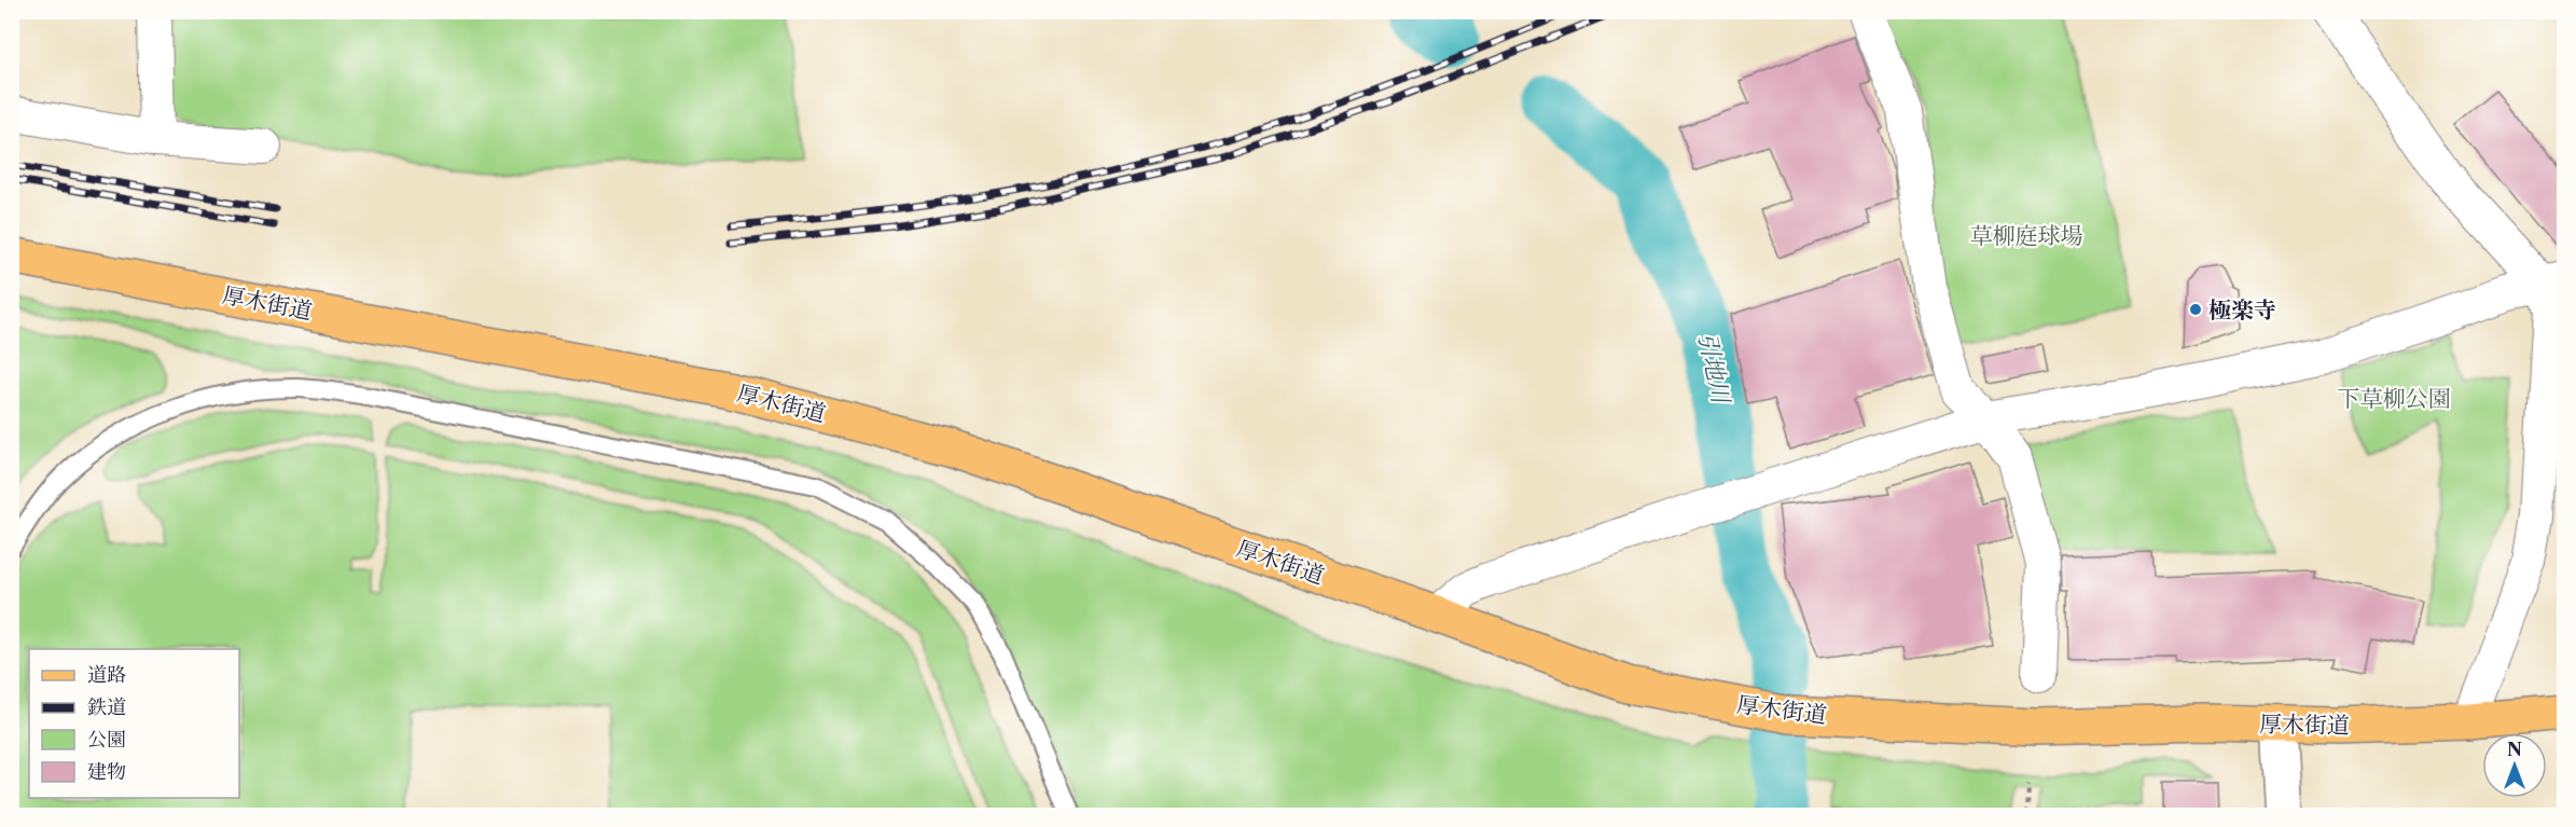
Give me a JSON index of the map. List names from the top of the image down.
{
  "streets": {
    "main road": ["厚木街道"]
  },
  "water": ["引地川"],
  "parks": ["草柳庭球場", "下草柳公園"],
  "places": ["極楽寺"],
  "legend": [
    "道路",
    "鉄道",
    "公園",
    "建物"
  ],
  "north": "top"
}
